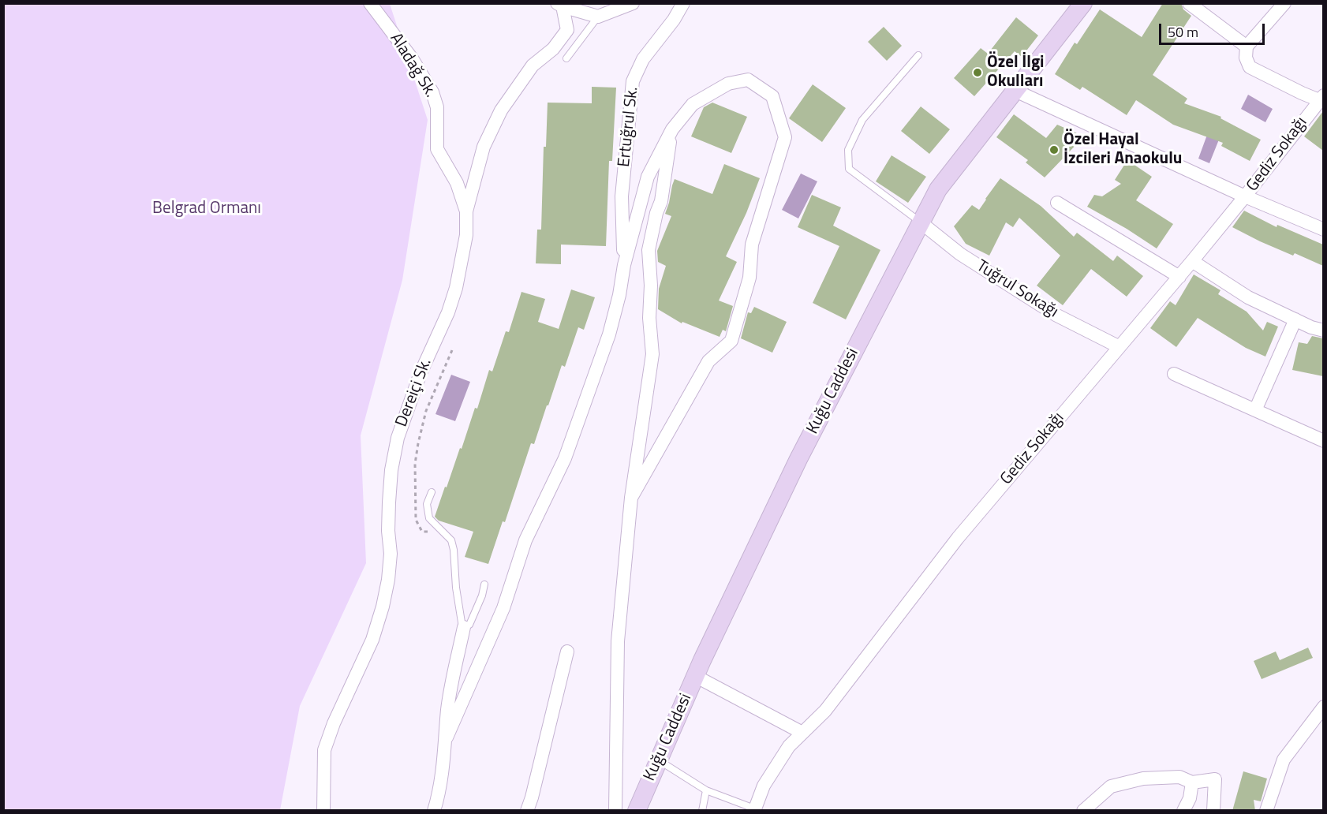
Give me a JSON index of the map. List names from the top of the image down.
{
  "streets": {
    "street": [
      "Aladağ Sk.",
      "Ertuğrul Sk.",
      "Gediz Sokağı",
      "Tuğrul Sokağı",
      "Kuğu Caddesi",
      "Dereiçi Sk."
    ]
  },
  "crossings": [
    ["Aladağ Sk.", "Dereiçi Sk."],
    ["Gediz Sokağı", "Tuğrul Sokağı"],
    ["Tuğrul Sokağı", "Kuğu Caddesi"]
  ],
  "parks": ["Belgrad Ormanı"],
  "places": ["Özel İlgi Okulları", "Özel Hayal İzcileri Anaokulu"],
  "scale_bar": "50 m"
}
